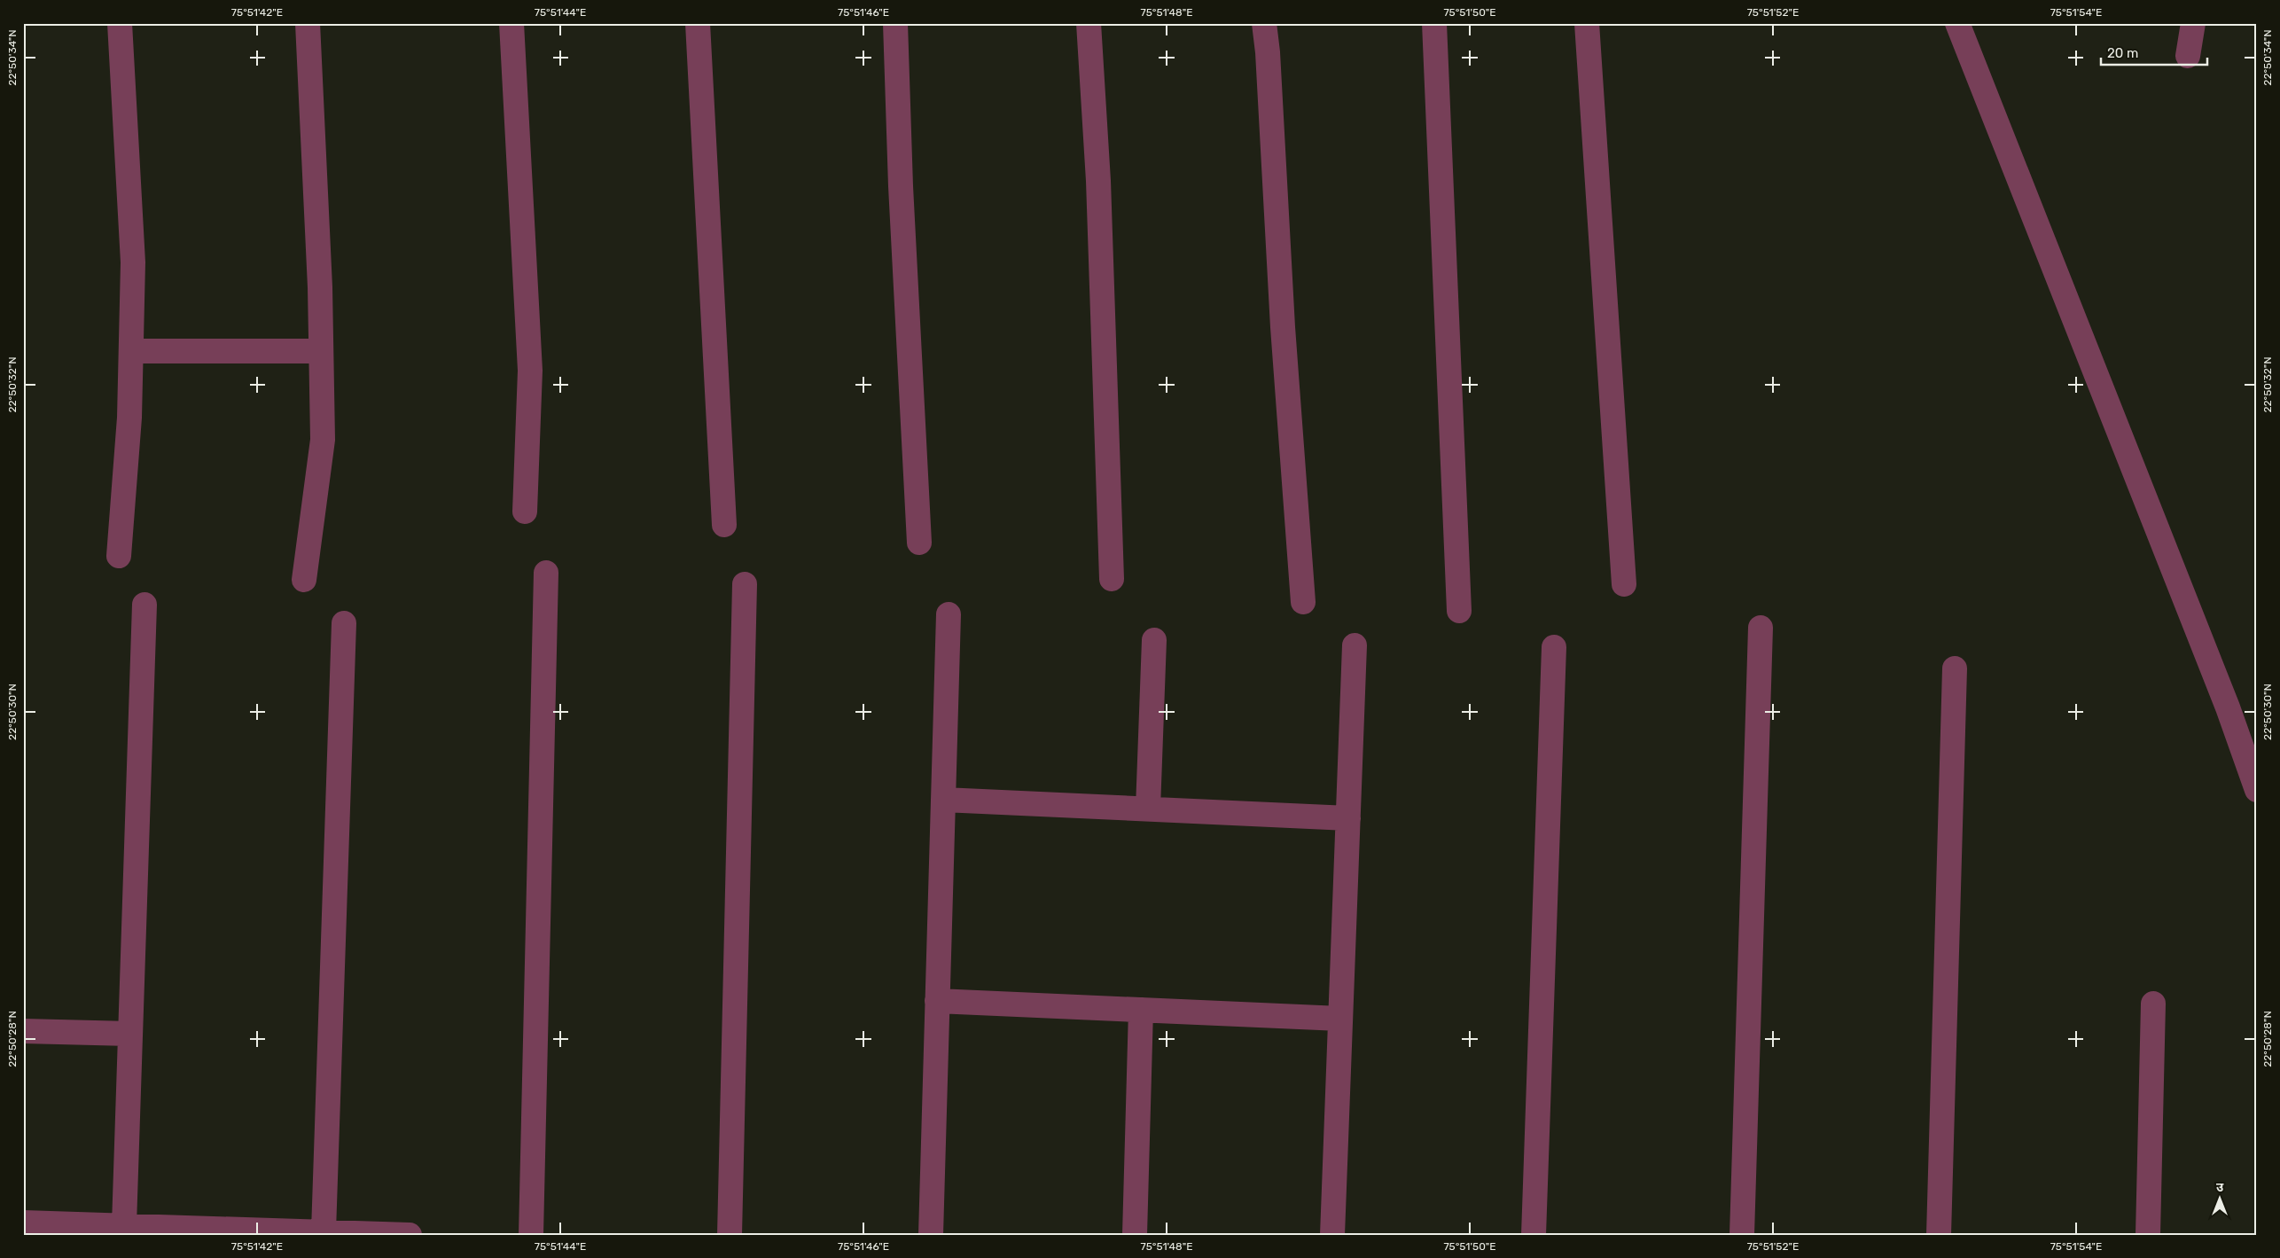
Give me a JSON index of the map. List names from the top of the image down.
{
  "scale_bar": "20 m",
  "north": "top",
  "coordinates": [
    "75°51'42\"E",
    "75°51'44\"E",
    "75°51'46\"E",
    "75°51'48\"E",
    "75°51'50\"E",
    "75°51'52\"E",
    "75°51'54\"E",
    "22°50'34\"N",
    "22°50'32\"N",
    "22°50'30\"N",
    "22°50'28\"N"
  ]
}
